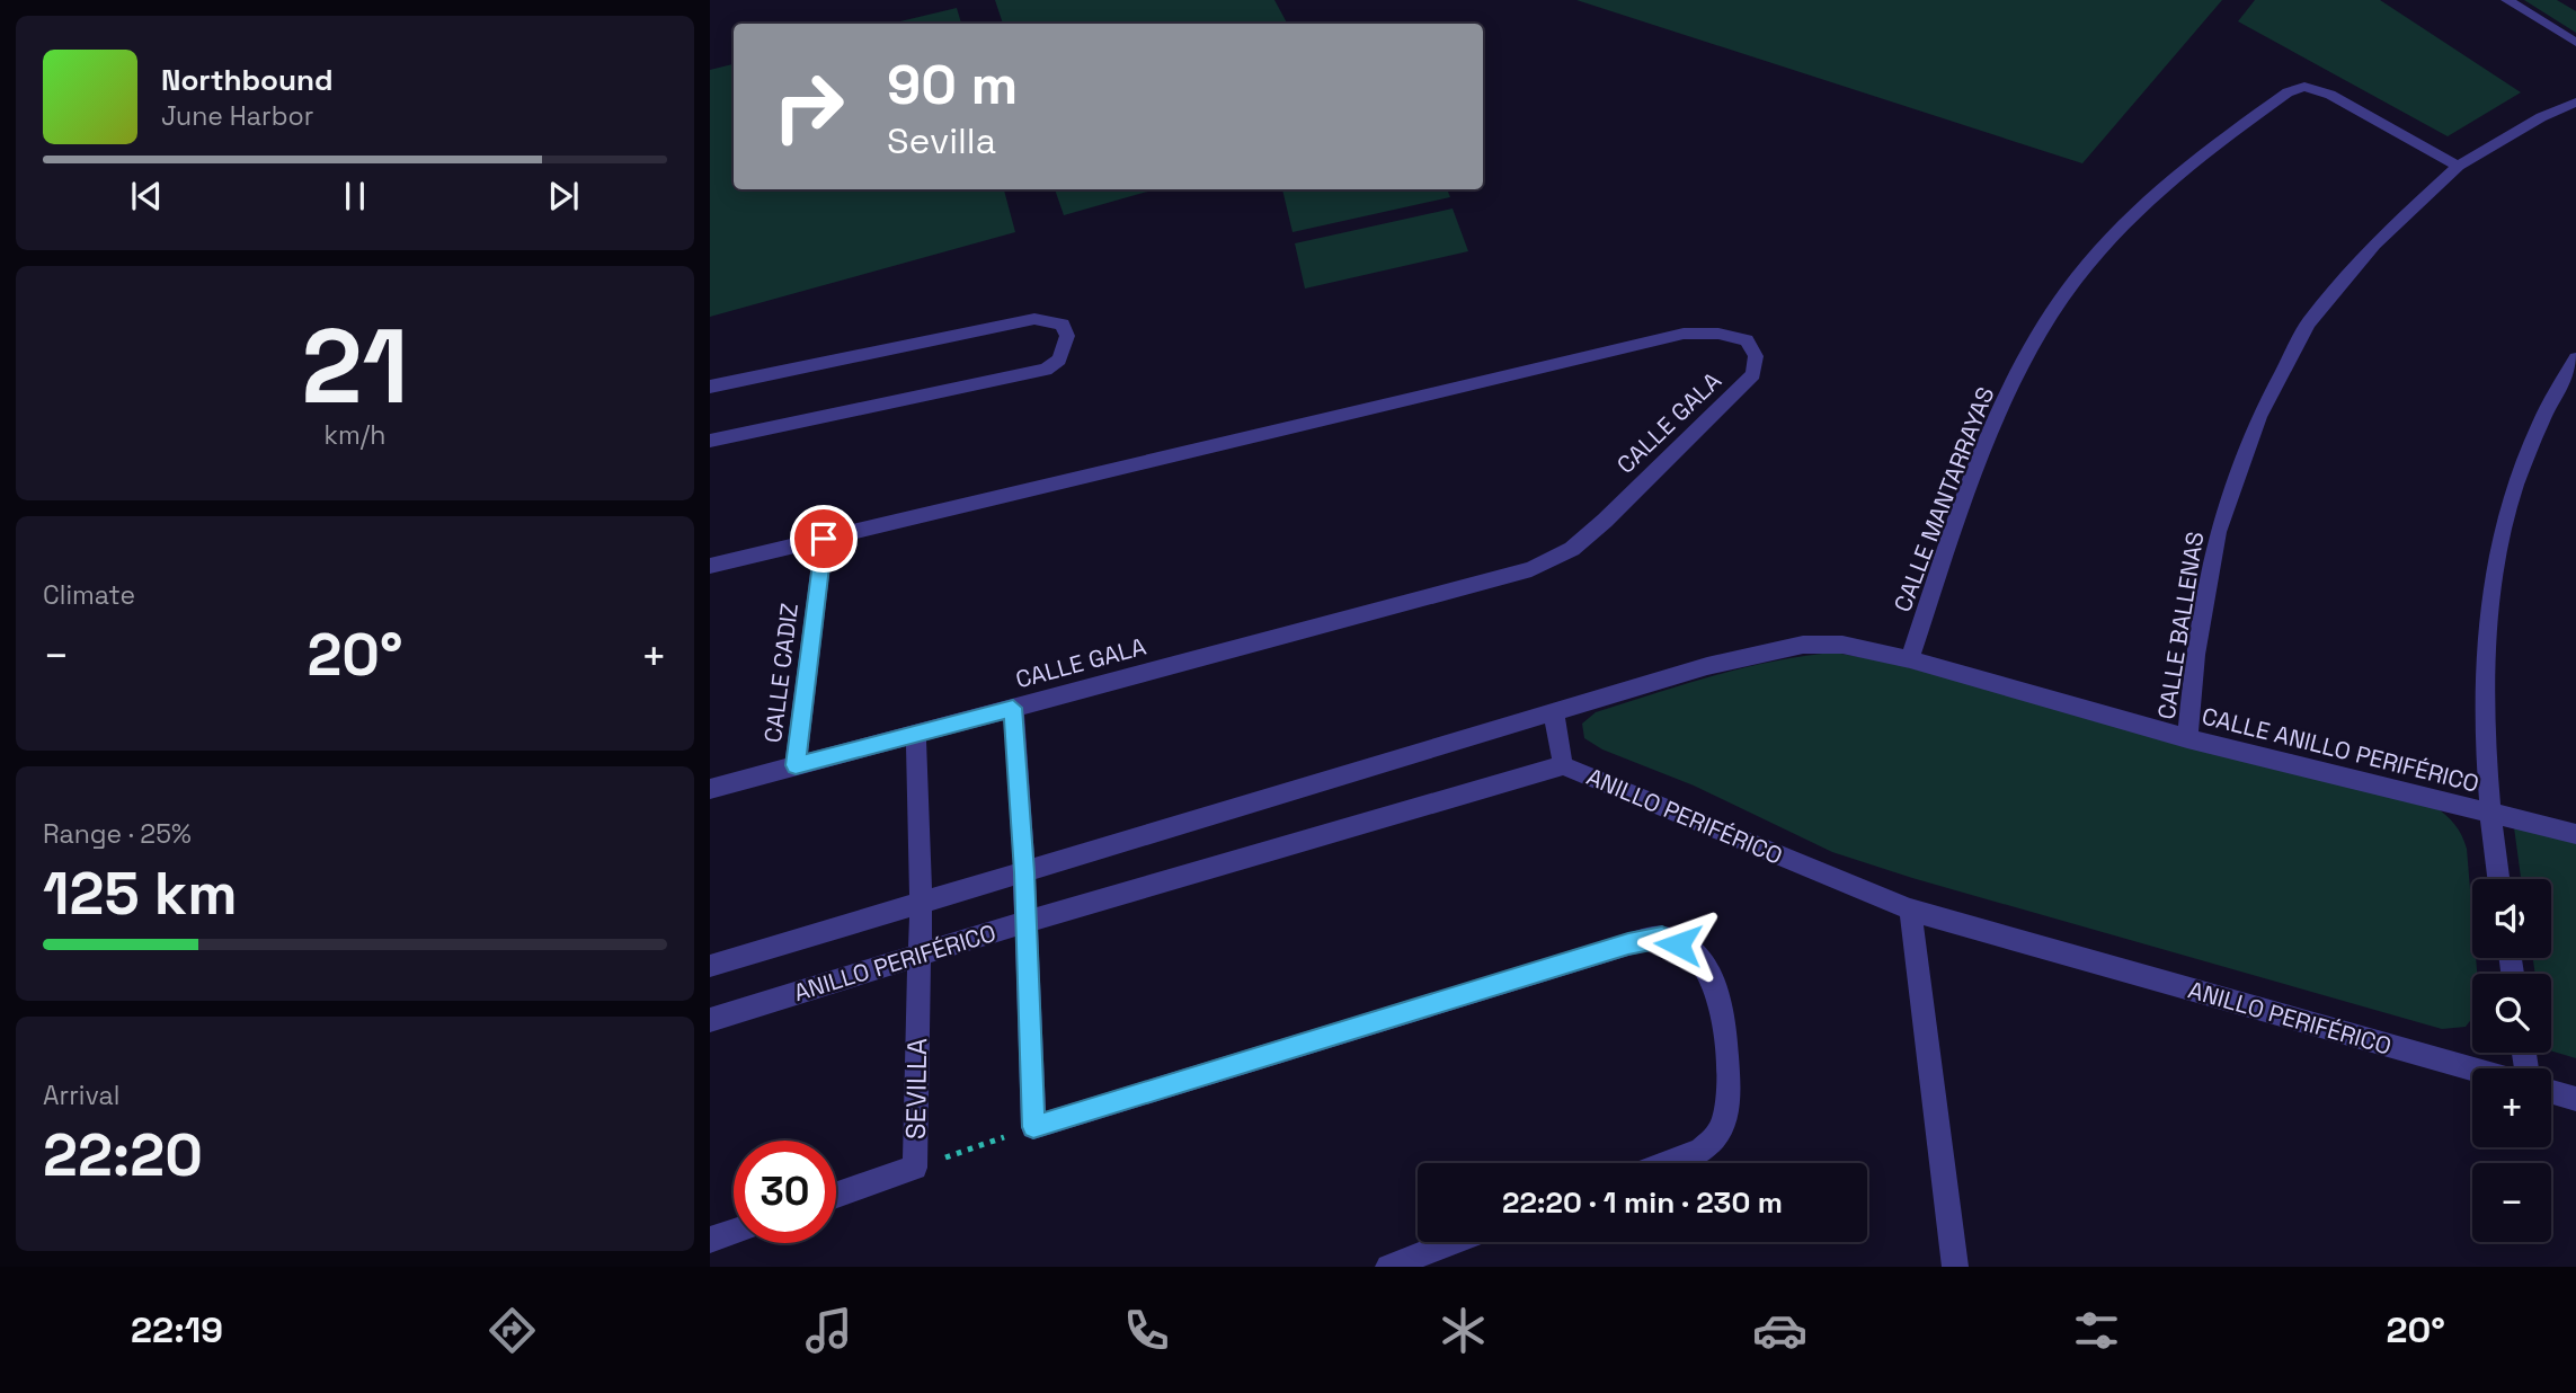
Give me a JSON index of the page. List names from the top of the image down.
{
  "streets": {
    "street": [
      "CALLE GALA",
      "CALLE MANTARRAYAS",
      "CALLE BALLENAS",
      "CALLE CADIZ",
      "CALLE ANILLO PERIFÉRICO",
      "ANILLO PERIFÉRICO",
      "SEVILLA"
    ]
  },
  "crossings": [
    ["CALLE GALA", "CALLE CADIZ"],
    ["CALLE MANTARRAYAS", "CALLE BALLENAS"],
    ["CALLE MANTARRAYAS", "CALLE ANILLO PERIFÉRICO"],
    ["CALLE MANTARRAYAS", "ANILLO PERIFÉRICO"],
    ["CALLE BALLENAS", "CALLE ANILLO PERIFÉRICO"],
    ["CALLE ANILLO PERIFÉRICO", "ANILLO PERIFÉRICO"],
    ["ANILLO PERIFÉRICO", "SEVILLA"]
  ],
  "page": {
    "turn": ["90 m", "Sevilla"],
    "song": ["Northbound", "June Harbor"],
    "tile": [
      ["21", "km/h"],
      "Climate",
      ["Range · 25%", "125 km"],
      ["Arrival", "22:20"]
    ],
    "heat": ["−", "20°", "+"],
    "map_buttons": ["+", "−"],
    "limit": "30",
    "trip": "22:20 · 1 min · 230 m",
    "tabs": ["22:19", "20°"]
  }
}
